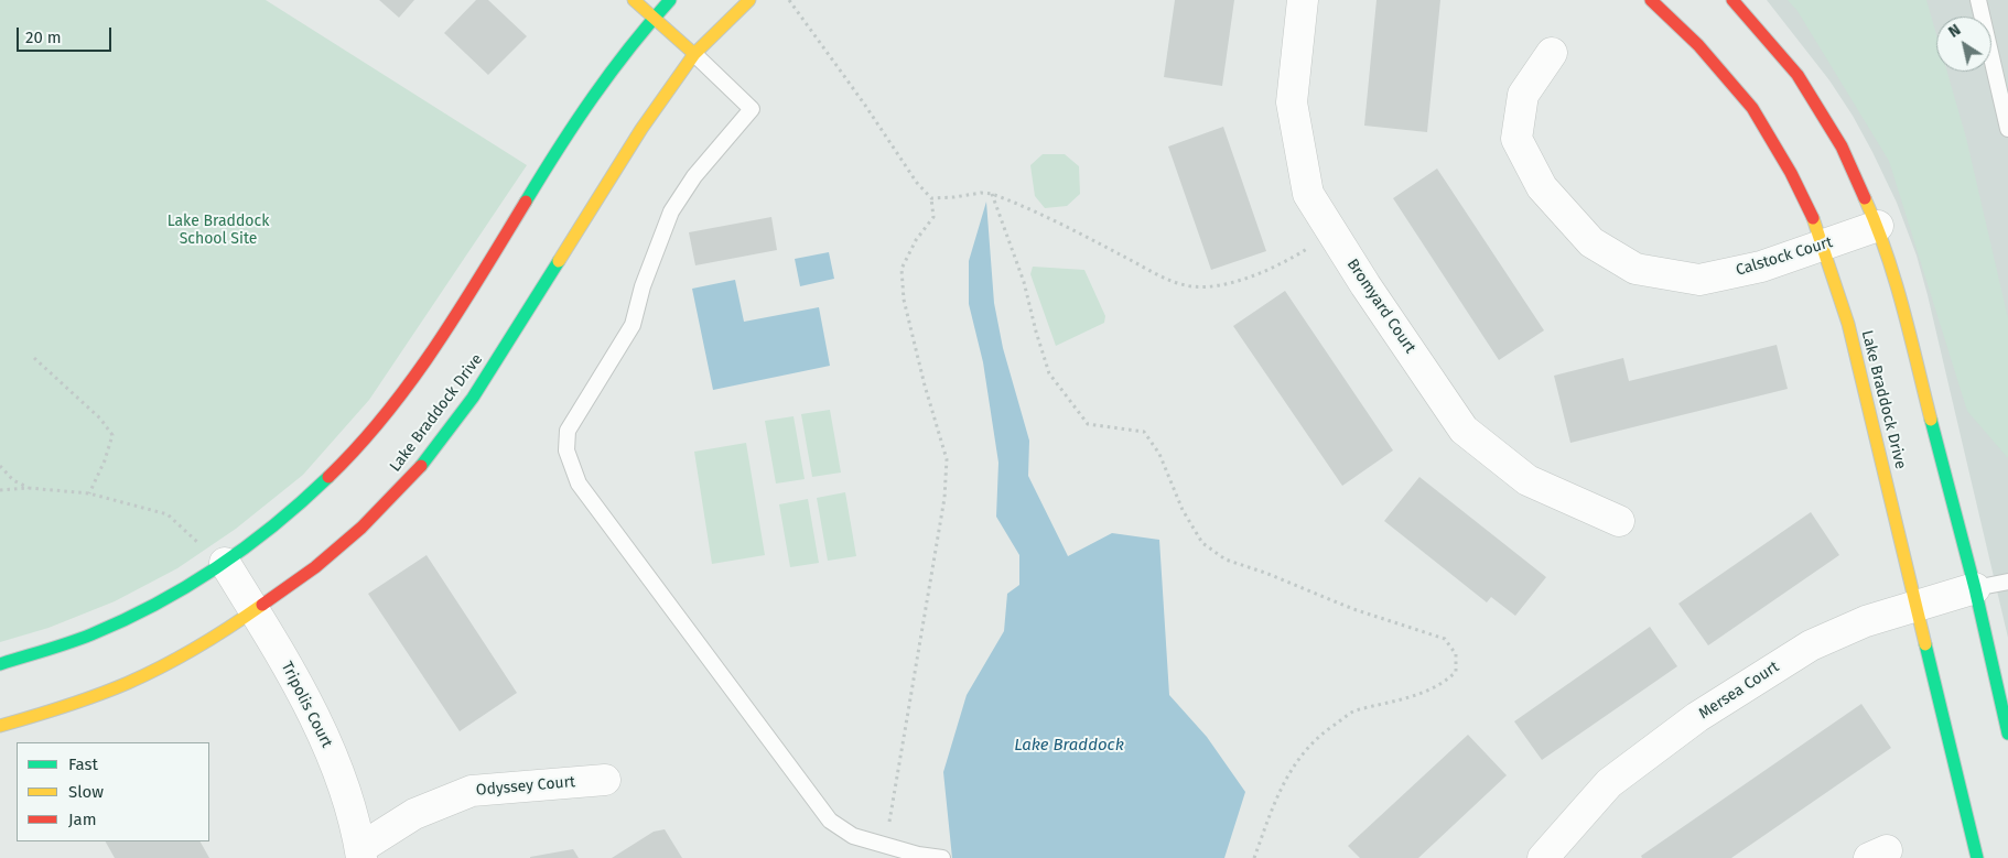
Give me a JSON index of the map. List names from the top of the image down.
{
  "streets": {
    "street": [
      "Calstock Court",
      "Bromyard Court",
      "Lake Braddock Drive",
      "Mersea Court",
      "Tripolis Court",
      "Odyssey Court"
    ]
  },
  "crossings": [
    ["Calstock Court", "Lake Braddock Drive"],
    ["Lake Braddock Drive", "Mersea Court"],
    ["Lake Braddock Drive", "Tripolis Court"],
    ["Tripolis Court", "Odyssey Court"]
  ],
  "water": ["Lake Braddock"],
  "parks": ["Lake Braddock School Site"],
  "legend": ["Fast", "Slow", "Jam"],
  "scale_bar": "20 m",
  "north": "top left"
}
